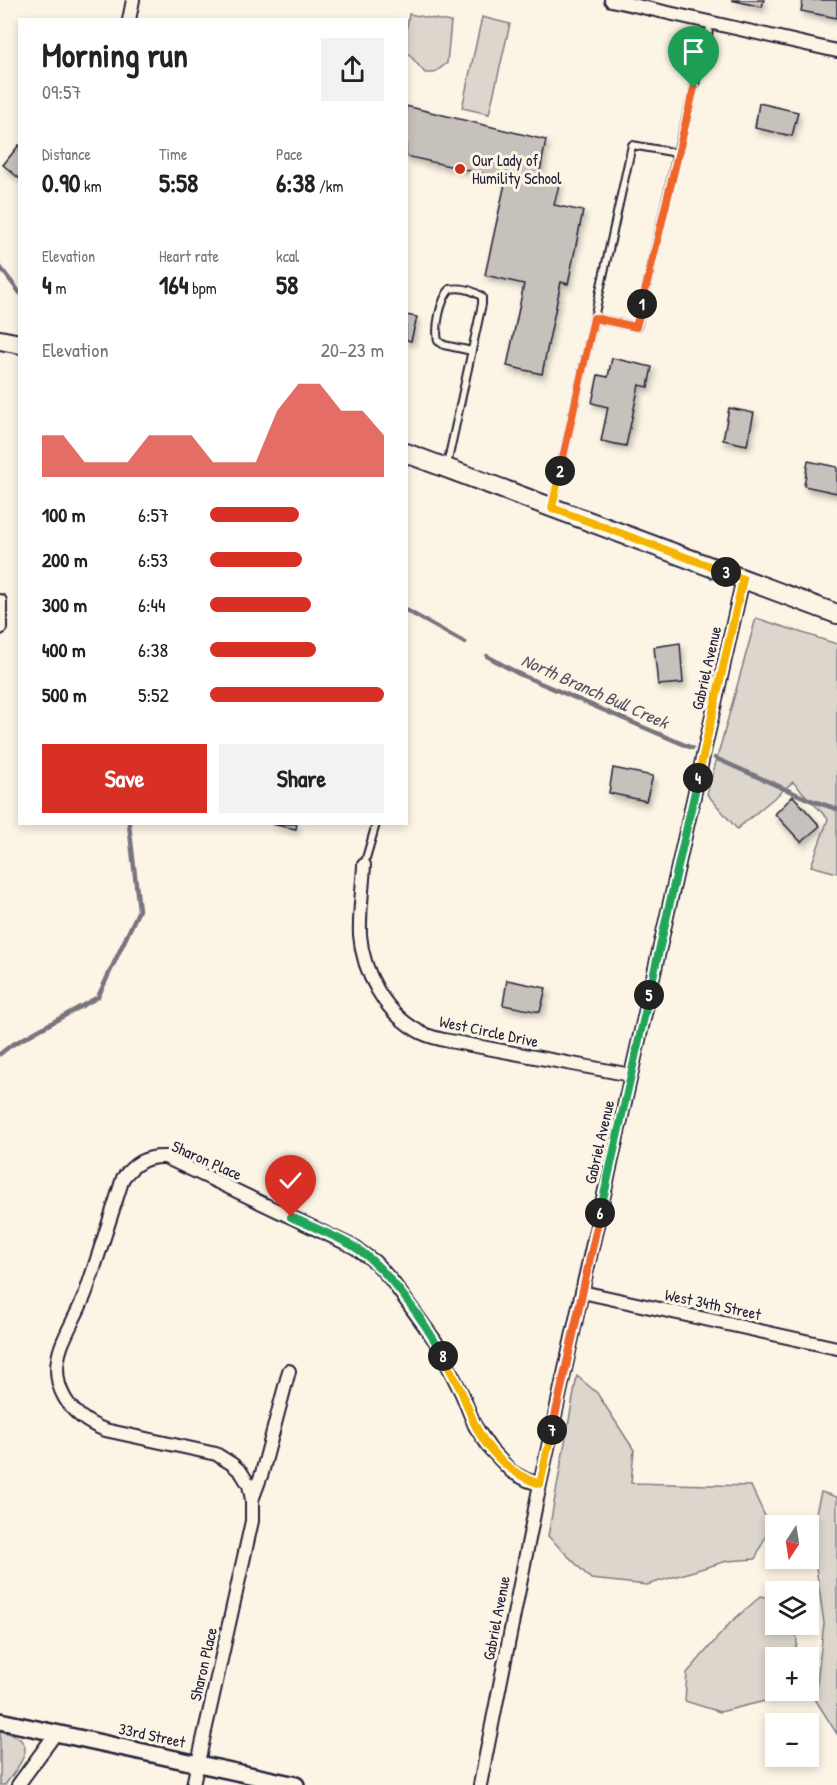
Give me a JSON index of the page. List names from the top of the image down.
{
  "streets": {
    "street": [
      "Gabriel Avenue",
      "West Circle Drive",
      "Sharon Place",
      "West 34th Street",
      "33rd Street"
    ]
  },
  "crossings": [
    ["Gabriel Avenue", "West Circle Drive"],
    ["Gabriel Avenue", "Sharon Place"],
    ["Gabriel Avenue", "West 34th Street"],
    ["Sharon Place", "33rd Street"]
  ],
  "water": ["North Branch Bull Creek"],
  "places": ["Our Lady of Humility School"],
  "north": "bottom",
  "page": {
    "heading": ["Morning run", "09:57"],
    "stats": [
      ["Distance", "0.90 km"],
      ["Time", "5:58"],
      ["Pace", "6:38 /km"],
      ["Elevation", "4 m"],
      ["Heart rate", "164 bpm"],
      ["kcal", "58"]
    ],
    "pins": [
      "1",
      "2",
      "3",
      "4",
      "5",
      "6",
      "8",
      "7"
    ],
    "chart": ["Elevation", "20–23 m"],
    "list": [
      {
        "name": "100 m",
        "note": "6:57"
      },
      {
        "name": "200 m",
        "note": "6:53"
      },
      {
        "name": "300 m",
        "note": "6:44"
      },
      {
        "name": "400 m",
        "note": "6:38"
      },
      {
        "name": "500 m",
        "note": "5:52"
      }
    ],
    "buttons": ["Save", "Share"],
    "map_buttons": ["+", "−"]
  }
}
